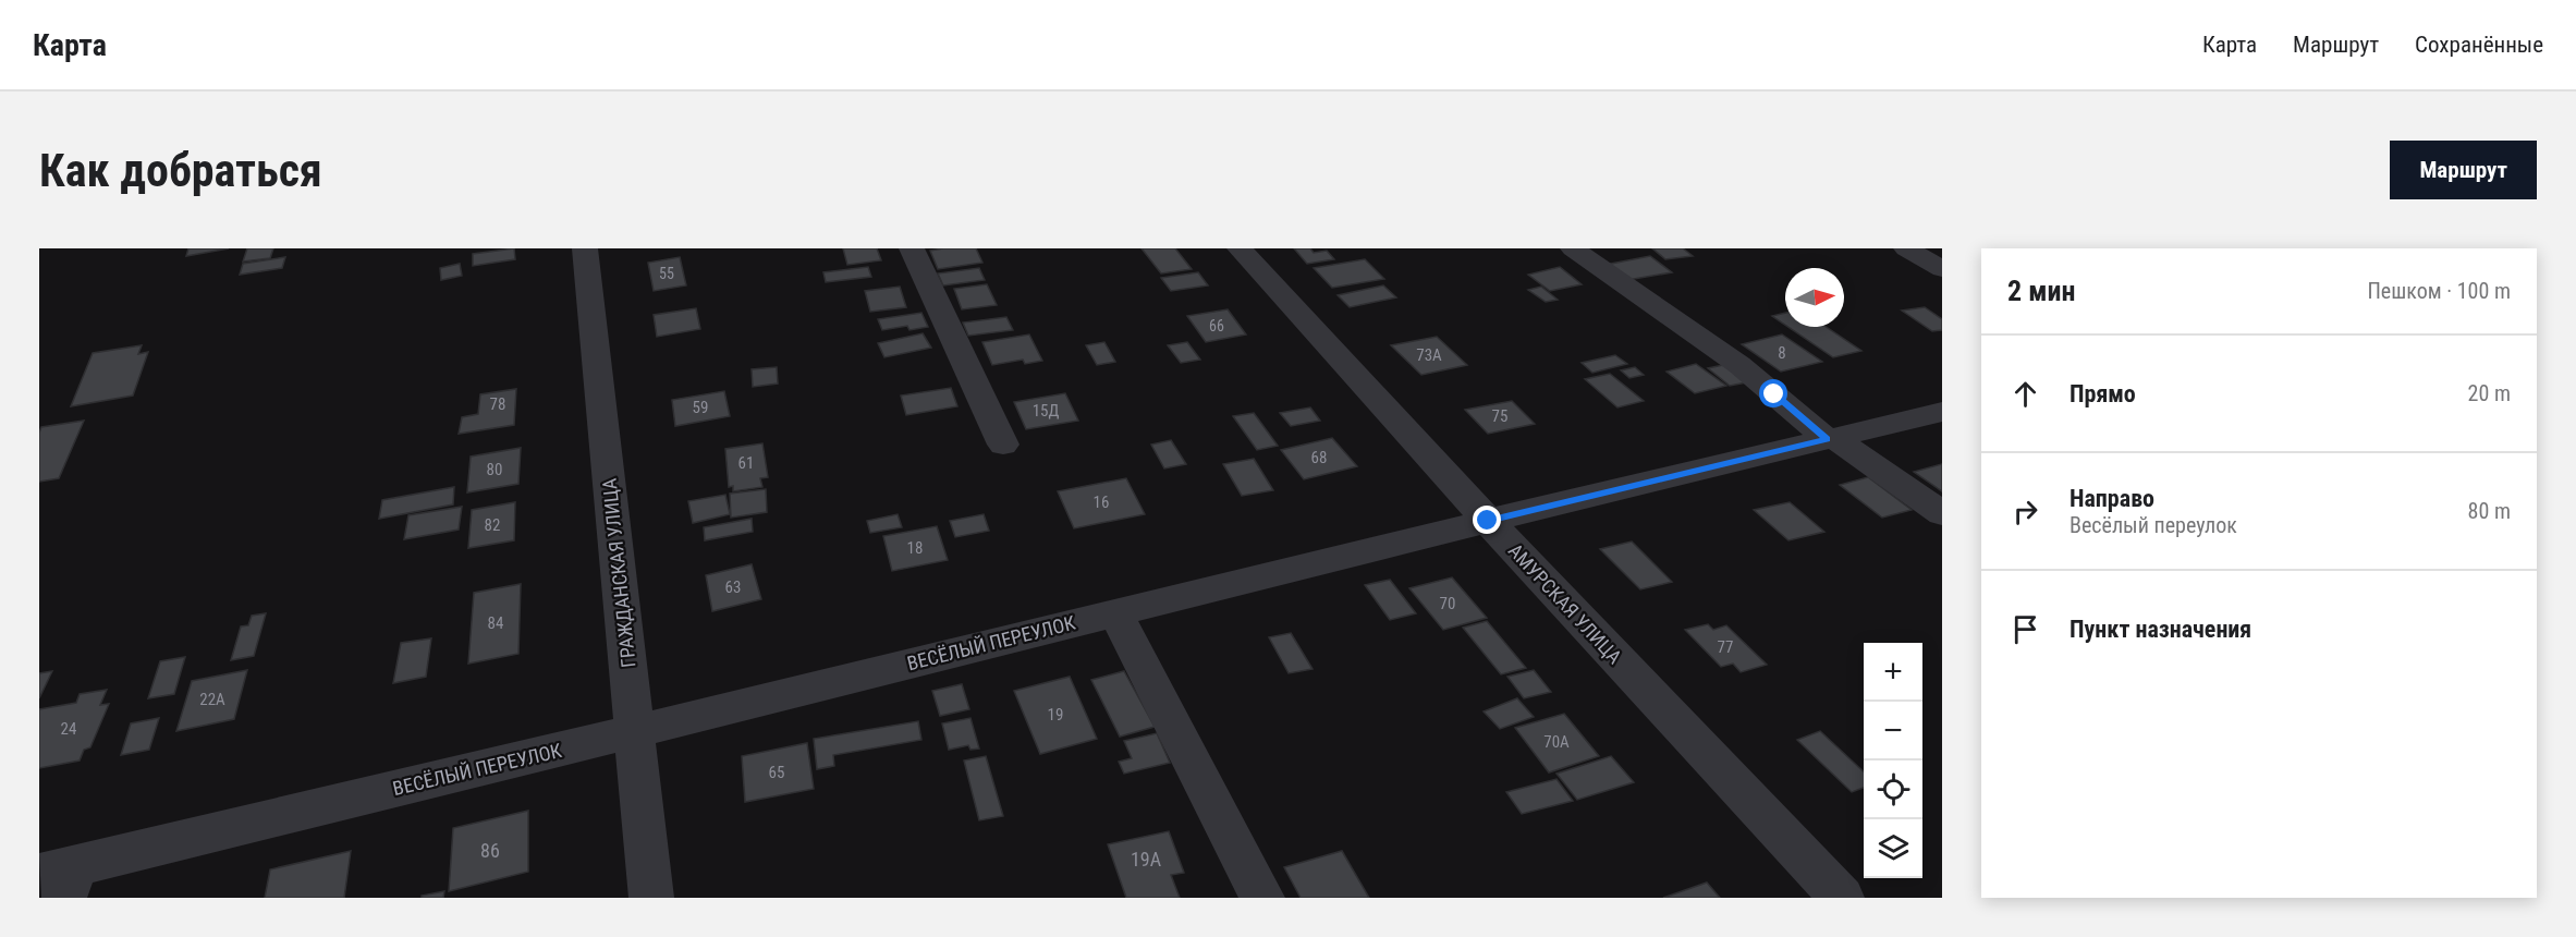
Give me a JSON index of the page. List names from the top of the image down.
{
  "streets": {
    "street": ["ГРАЖДАНСКАЯ УЛИЦА", "АМУРСКАЯ УЛИЦА", "ВЕСЁЛЫЙ ПЕРЕУЛОК"]
  },
  "crossings": [
    ["ГРАЖДАНСКАЯ УЛИЦА", "ВЕСЁЛЫЙ ПЕРЕУЛОК"],
    ["АМУРСКАЯ УЛИЦА", "ВЕСЁЛЫЙ ПЕРЕУЛОК"]
  ],
  "house_numbers": [
    "55",
    "66",
    "8",
    "73А",
    "78",
    "59",
    "15Д",
    "75",
    "68",
    "61",
    "80",
    "16",
    "82",
    "18",
    "63",
    "70",
    "84",
    "77",
    "22А",
    "19",
    "24",
    "70А",
    "65",
    "86",
    "19А"
  ],
  "north": "right",
  "page": {
    "header": "Карта",
    "nav": ["Карта", "Маршрут", "Сохранённые"],
    "buttons": "Маршрут",
    "title": "Как добраться",
    "heading": ["2 мин", "Пешком · 100 m"],
    "list": [
      ["Прямо", "20 m"],
      ["Направо", "Весёлый переулок", "80 m"],
      "Пункт назначения"
    ],
    "map_buttons": ["+", "−"]
  }
}
